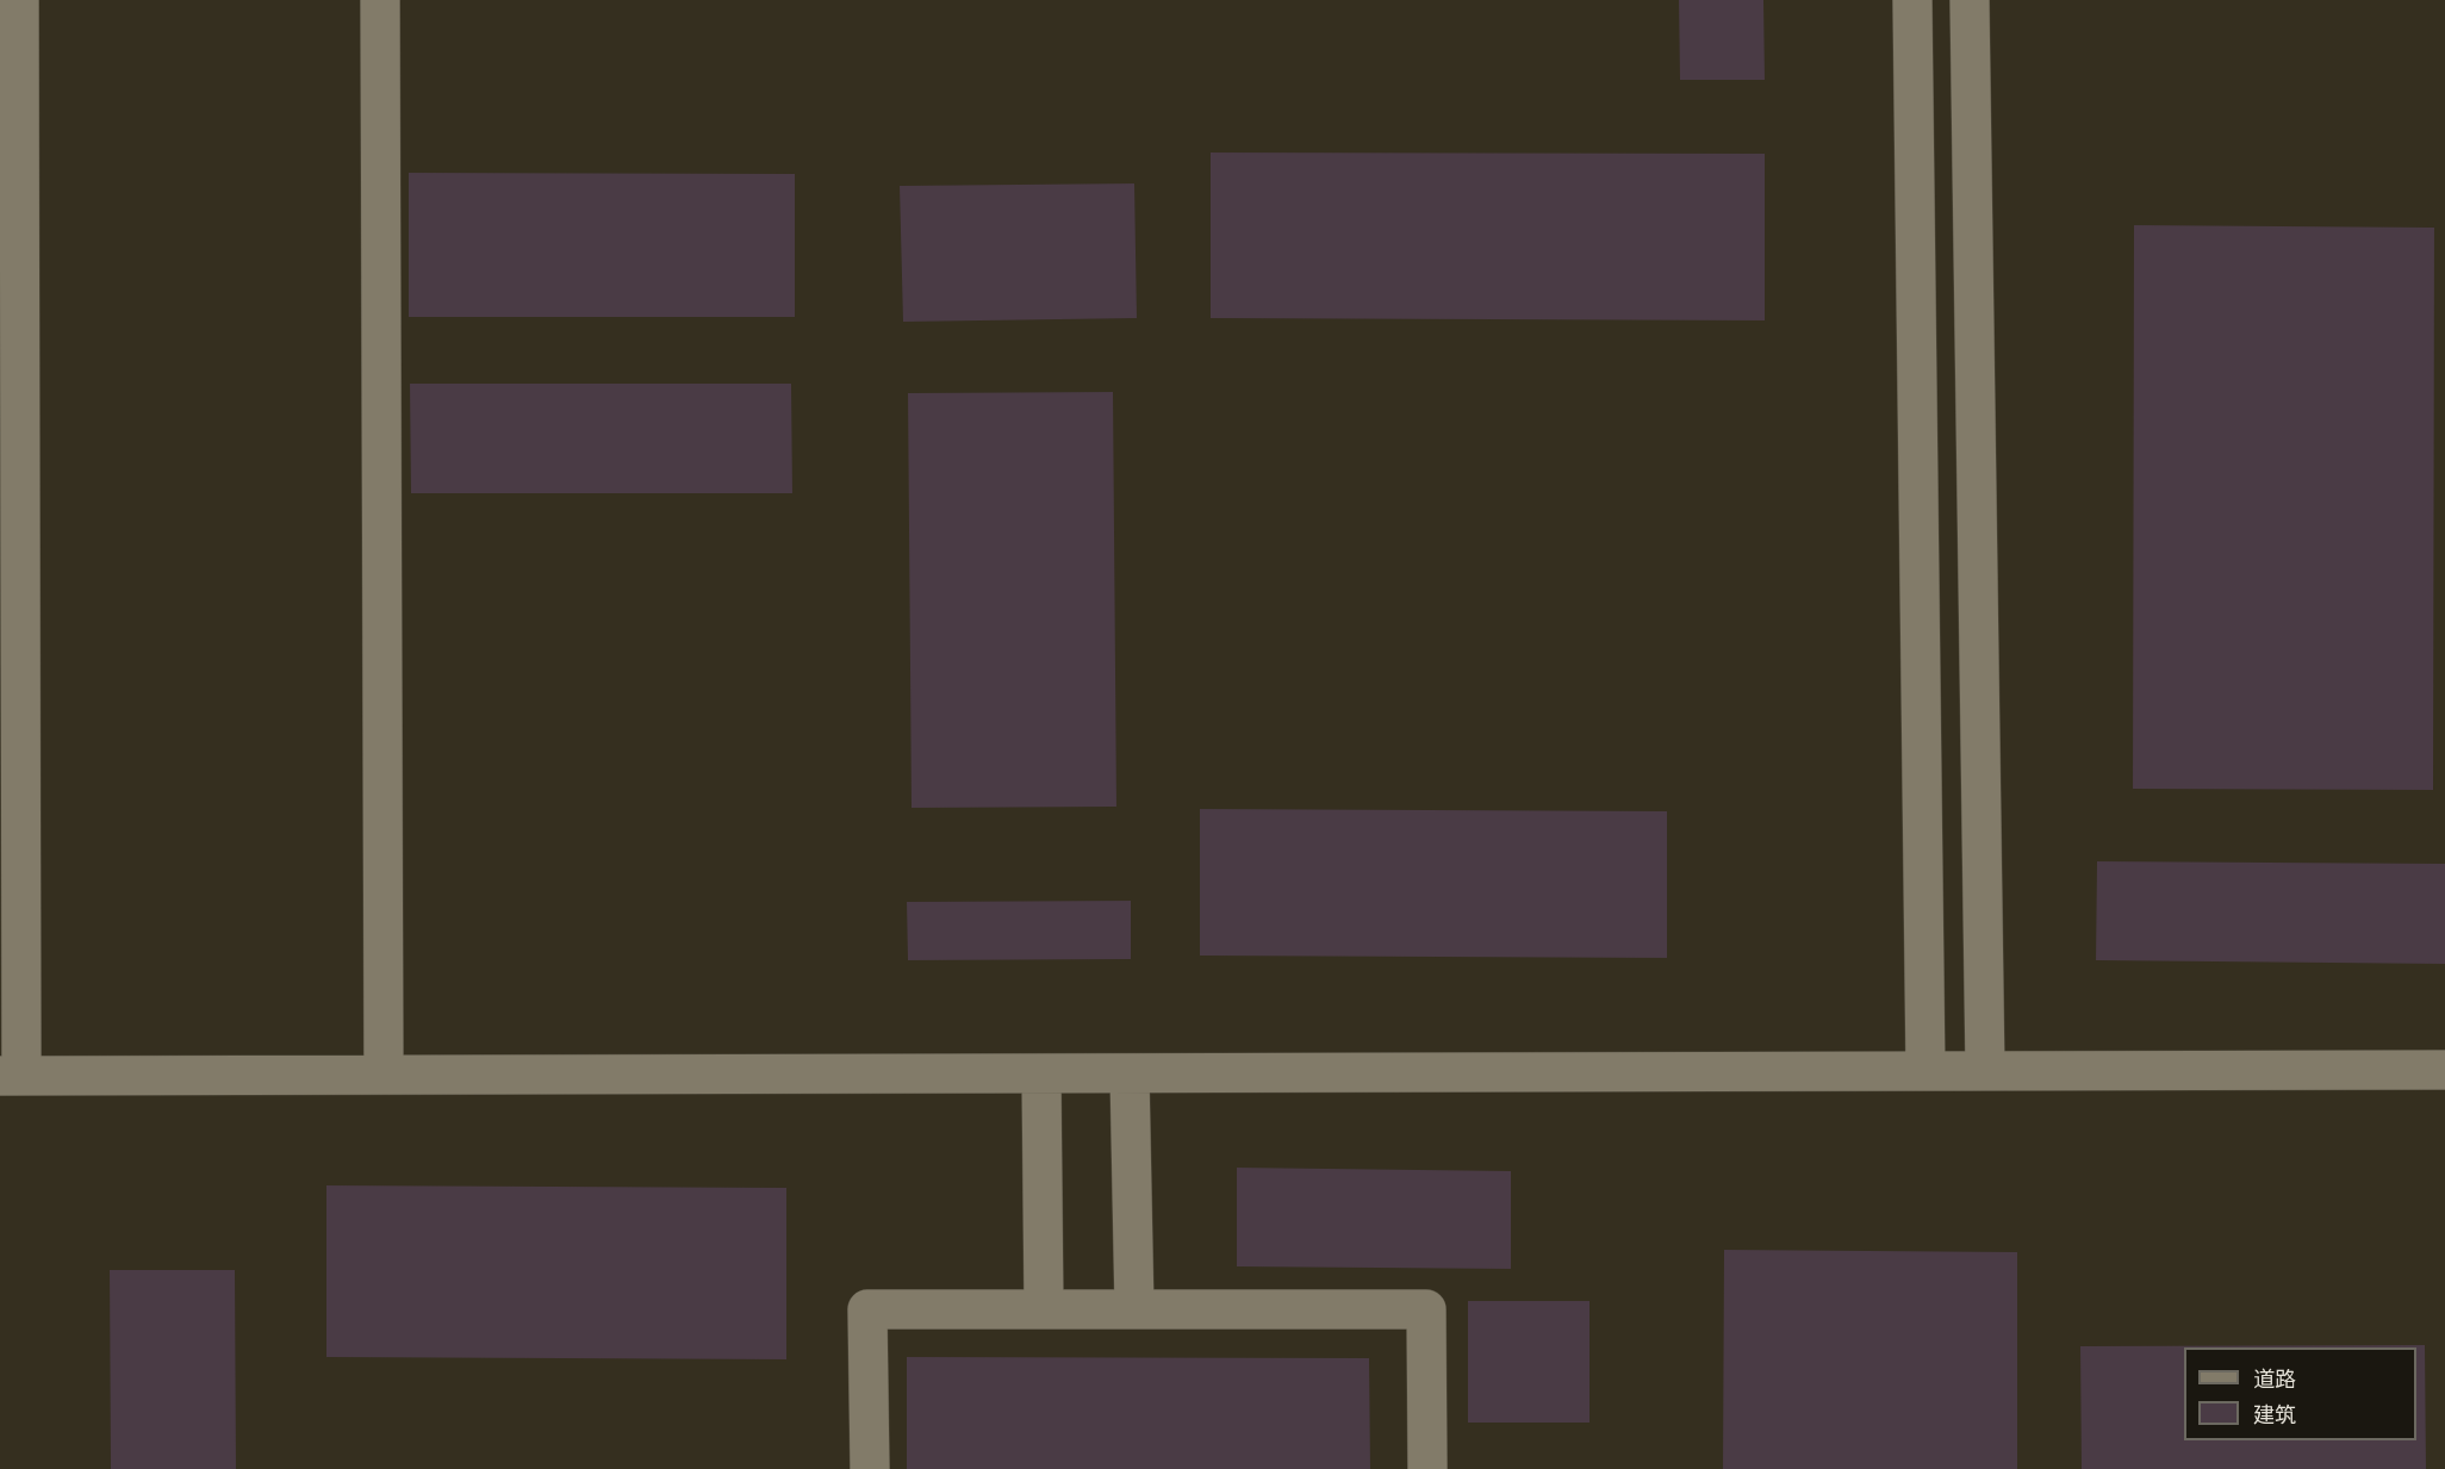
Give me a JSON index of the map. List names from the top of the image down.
{
  "legend": ["道路", "建筑"]
}
